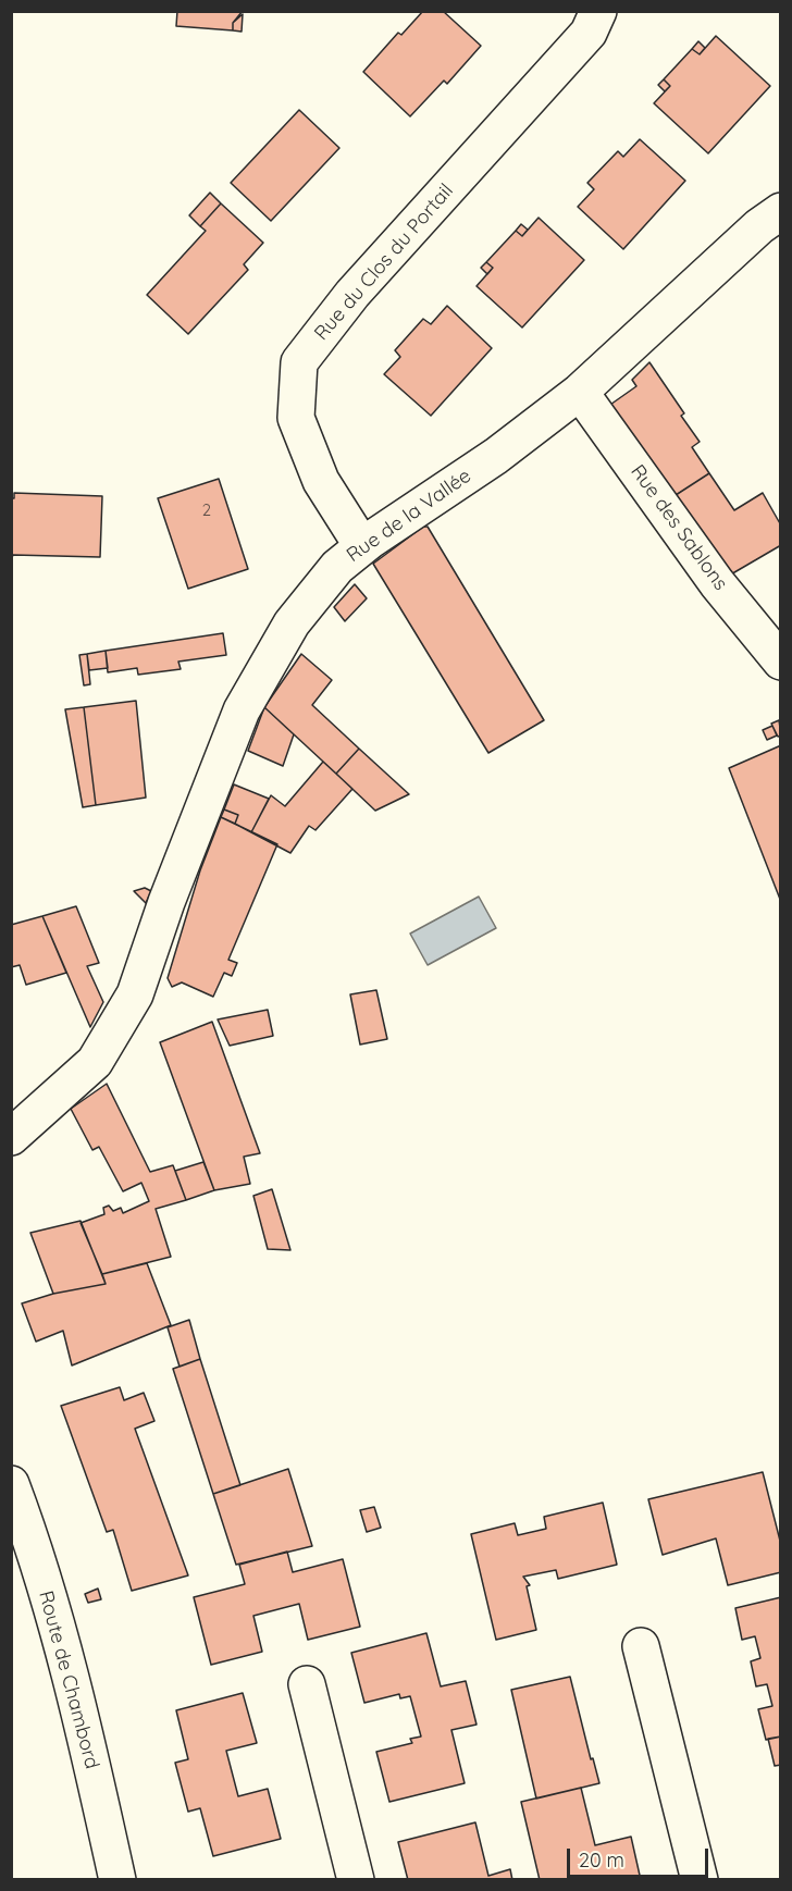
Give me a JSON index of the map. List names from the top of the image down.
{
  "streets": {
    "street": [
      "Rue du Clos du Portail",
      "Rue de la Vallée",
      "Rue des Sablons",
      "Route de Chambord"
    ]
  },
  "crossings": [
    ["Rue du Clos du Portail", "Rue de la Vallée"],
    ["Rue de la Vallée", "Rue des Sablons"]
  ],
  "house_numbers": ["2"],
  "scale_bar": "20 m"
}
